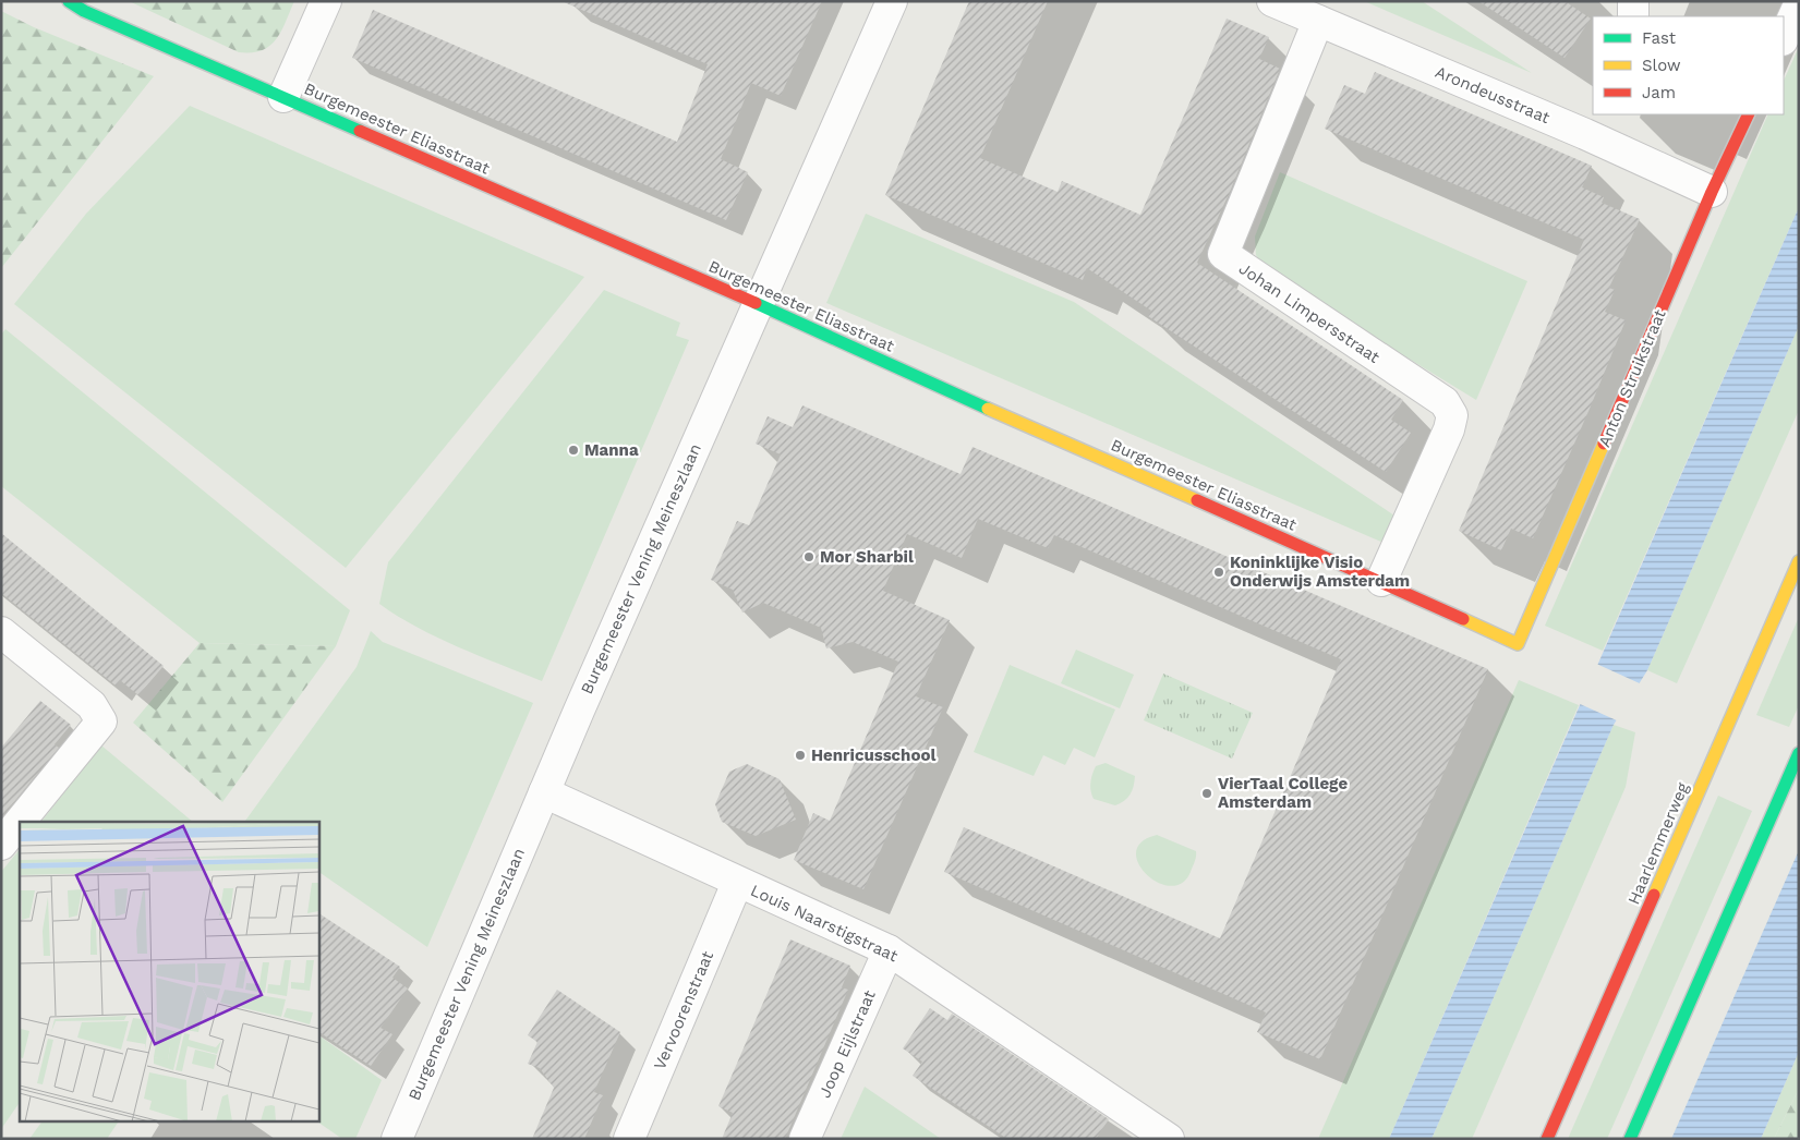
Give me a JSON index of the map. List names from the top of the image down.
{
  "streets": {
    "street": [
      "Arondeusstraat",
      "Burgemeester Eliasstraat",
      "Johan Limpersstraat",
      "Anton Struikstraat",
      "Burgemeester Vening Meineszlaan",
      "Haarlemmerweg",
      "Louis Naarstigstraat",
      "Vervoorenstraat",
      "Joop Eijlstraat"
    ]
  },
  "crossings": [
    ["Arondeusstraat", "Johan Limpersstraat"],
    ["Arondeusstraat", "Anton Struikstraat"],
    ["Burgemeester Eliasstraat", "Johan Limpersstraat"],
    ["Burgemeester Eliasstraat", "Anton Struikstraat"],
    ["Burgemeester Eliasstraat", "Burgemeester Vening Meineszlaan"],
    ["Burgemeester Vening Meineszlaan", "Louis Naarstigstraat"],
    ["Louis Naarstigstraat", "Vervoorenstraat"],
    ["Louis Naarstigstraat", "Joop Eijlstraat"]
  ],
  "places": [
    "Manna",
    "Mor Sharbil",
    "Koninklijke Visio Onderwijs Amsterdam",
    "Henricusschool",
    "VierTaal College Amsterdam"
  ],
  "legend": ["Fast", "Slow", "Jam"]
}
